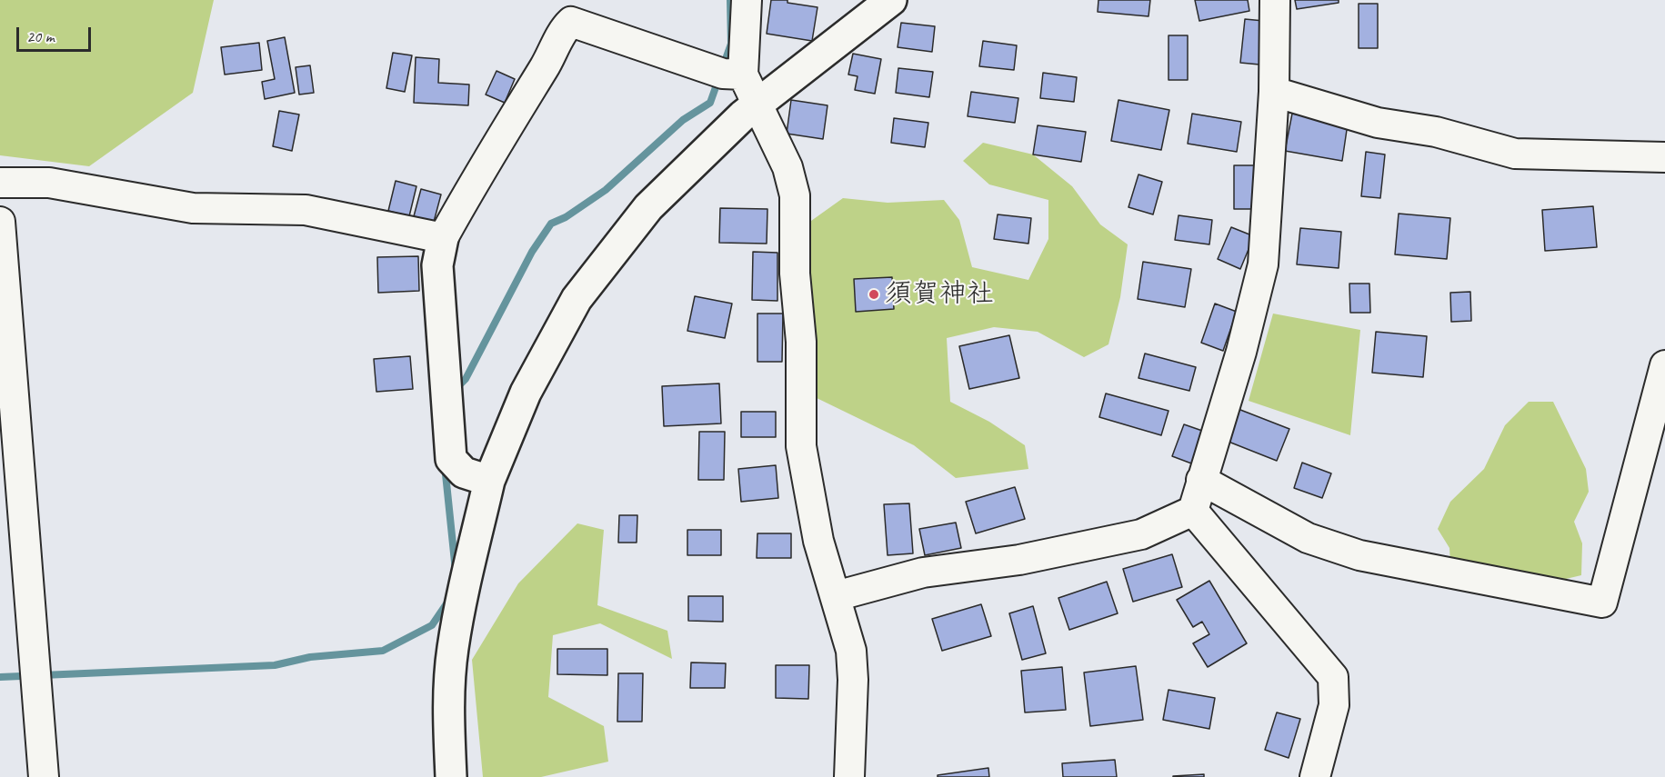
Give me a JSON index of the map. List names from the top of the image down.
{
  "places": ["須賀神社"],
  "scale_bar": "20 m"
}
